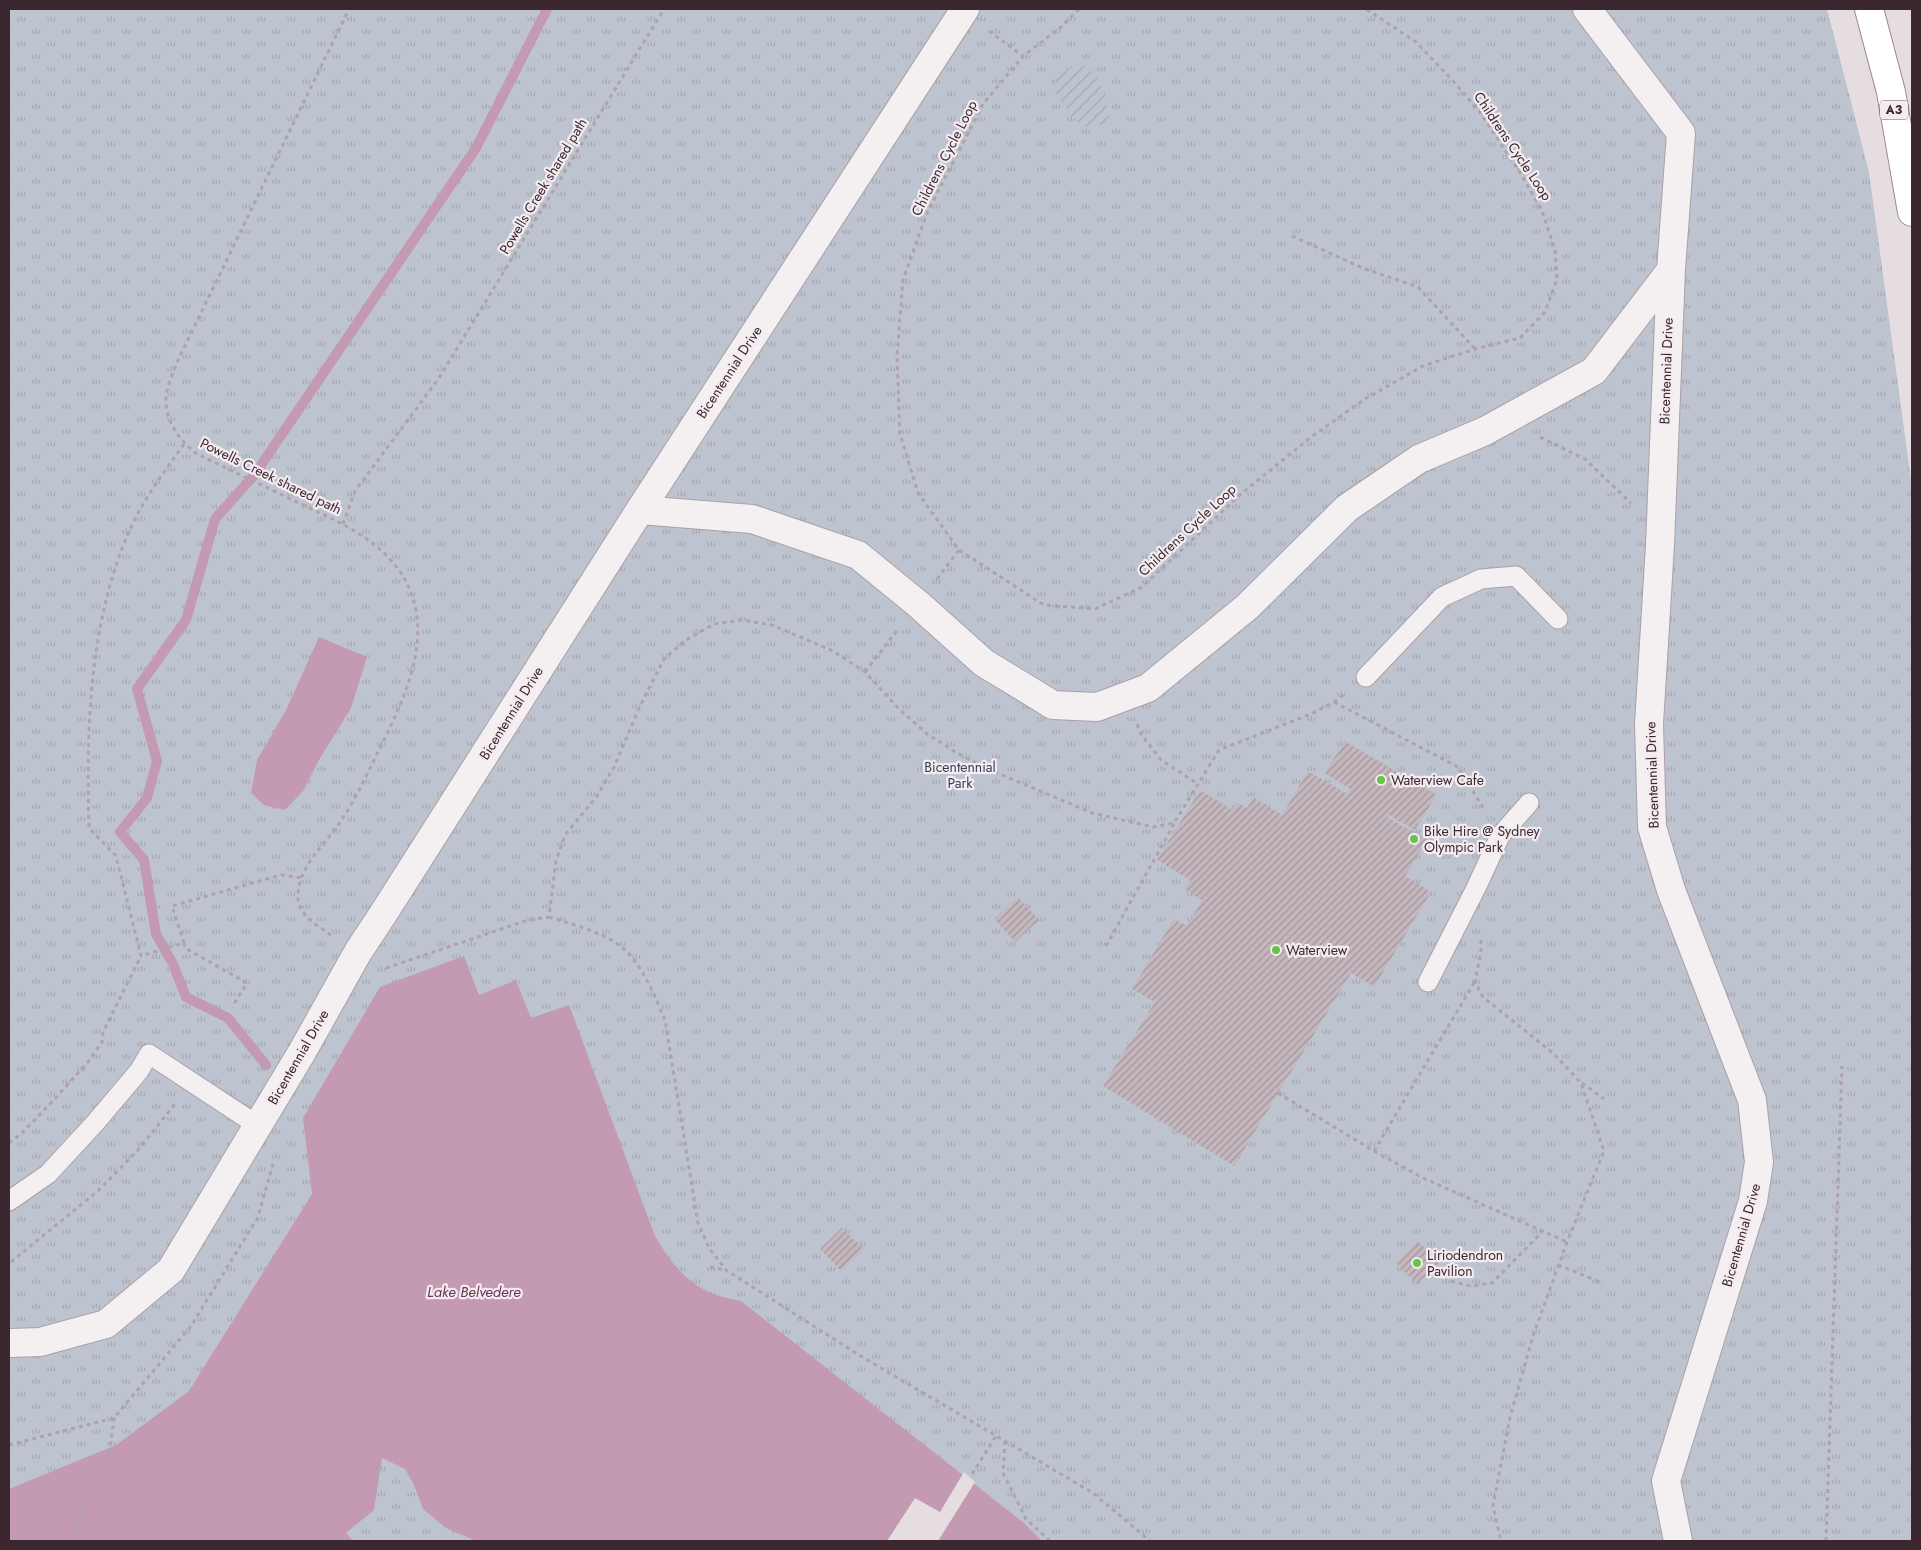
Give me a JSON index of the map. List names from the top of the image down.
{
  "streets": {
    "highway": ["A3"],
    "street": ["Bicentennial Drive"],
    "path": ["Childrens Cycle Loop", "Powells Creek shared path"]
  },
  "water": ["Lake Belvedere"],
  "parks": ["Bicentennial Park"],
  "places": [
    "Waterview Cafe",
    "Bike Hire @ Sydney Olympic Park",
    "Waterview",
    "Liriodendron Pavilion"
  ]
}
